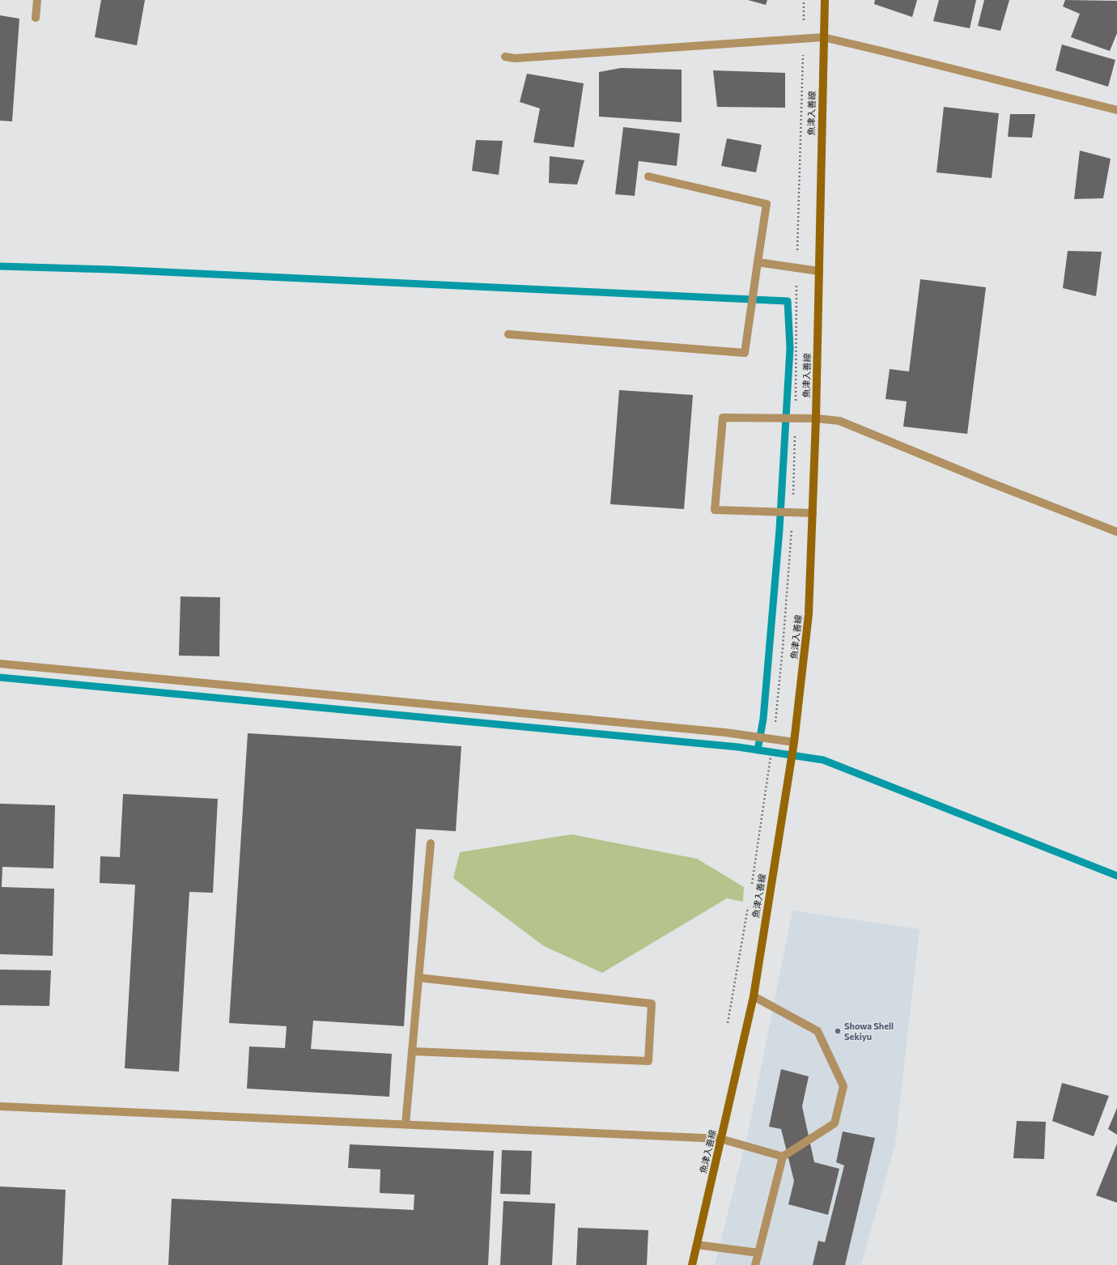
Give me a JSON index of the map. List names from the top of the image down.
{
  "streets": {
    "main road": ["魚津入善線"]
  },
  "places": ["Showa Shell Sekiyu"]
}
